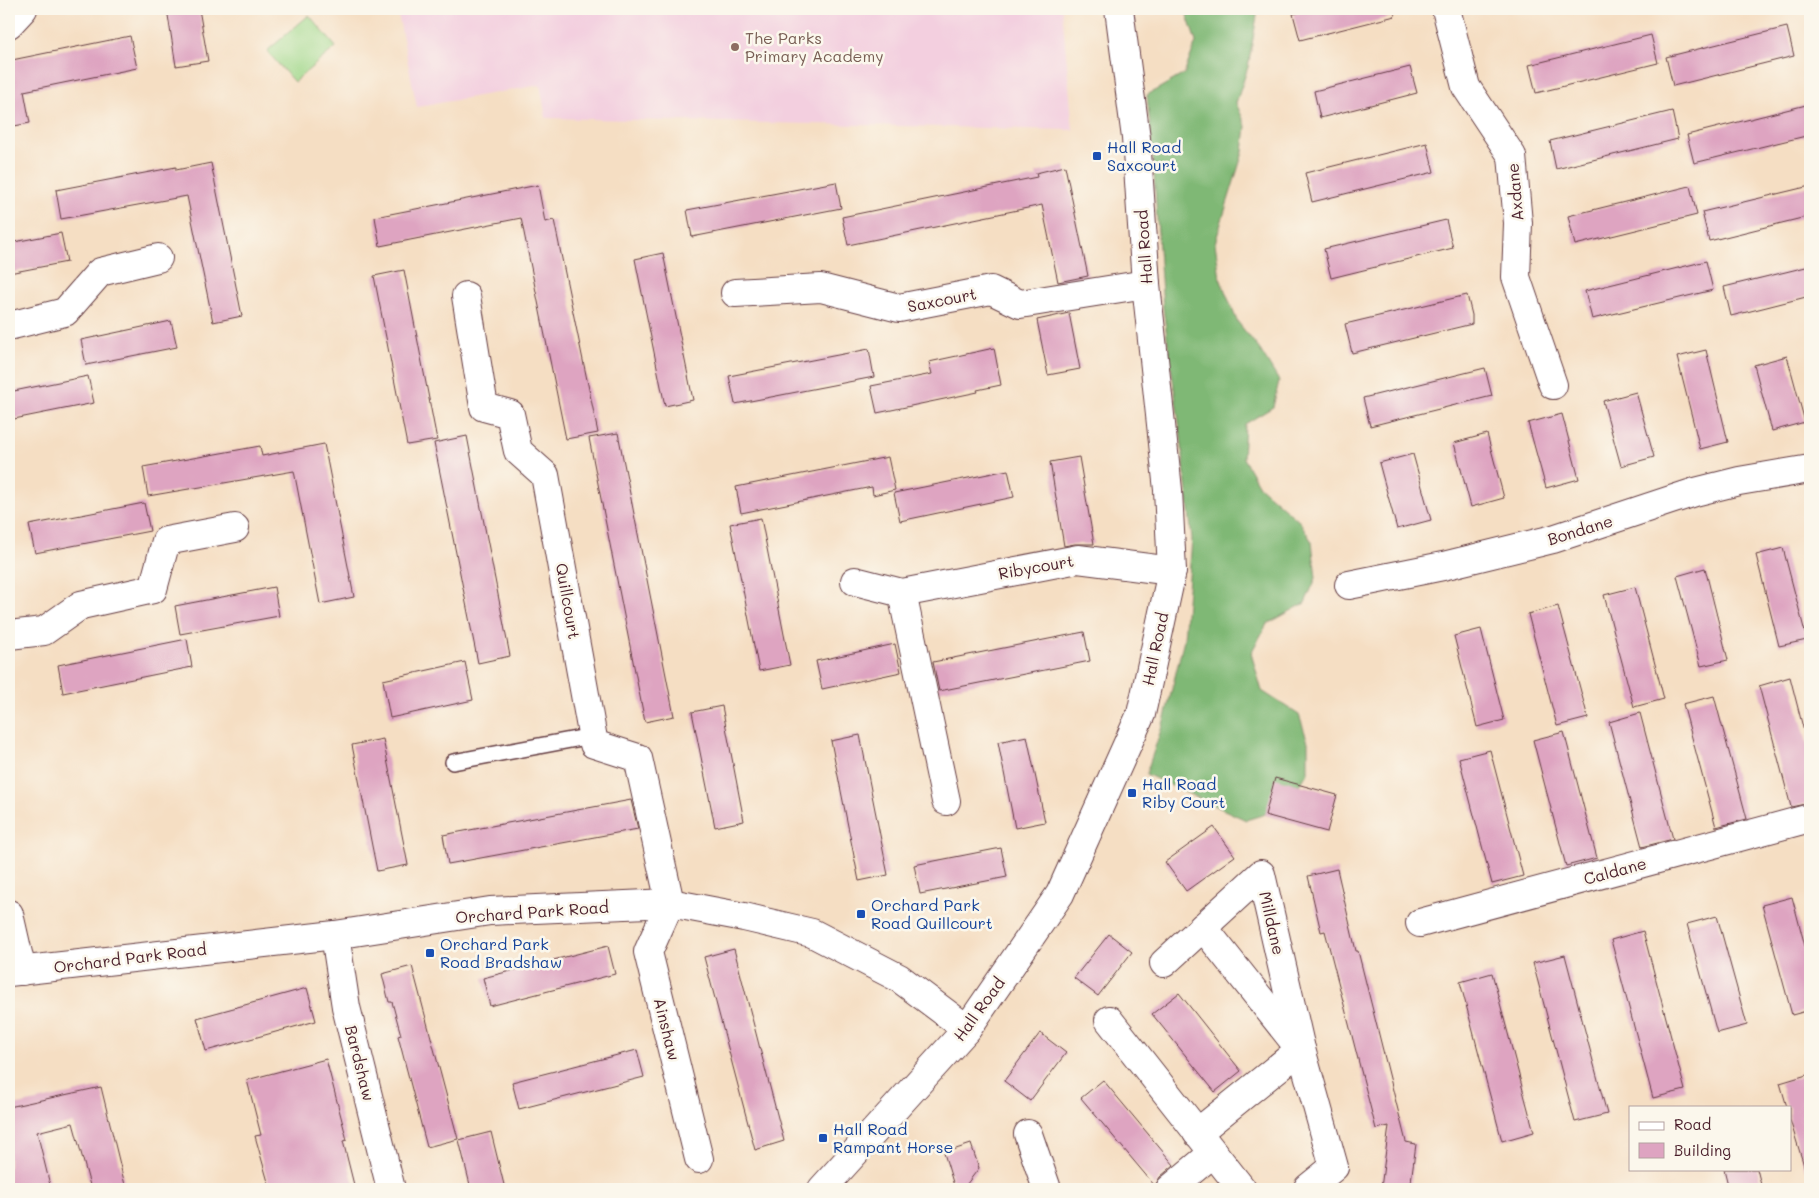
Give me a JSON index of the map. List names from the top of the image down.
{
  "streets": {
    "street": [
      "Axdane",
      "Hall Road",
      "Saxcourt",
      "Bondane",
      "Ribycourt",
      "Quillcourt",
      "Caldane",
      "Orchard Park Road",
      "Milldane",
      "Ainshaw",
      "Bardshaw"
    ]
  },
  "crossings": [
    ["Hall Road", "Saxcourt"],
    ["Hall Road", "Ribycourt"],
    ["Hall Road", "Orchard Park Road"],
    ["Orchard Park Road", "Ainshaw"],
    ["Orchard Park Road", "Bardshaw"]
  ],
  "places": {
    "other": ["The Parks Primary Academy"],
    "transit": [
      "Hall Road Saxcourt",
      "Hall Road Riby Court",
      "Orchard Park Road Quillcourt",
      "Orchard Park Road Bradshaw",
      "Hall Road Rampant Horse"
    ]
  },
  "legend": ["Road", "Building"]
}
